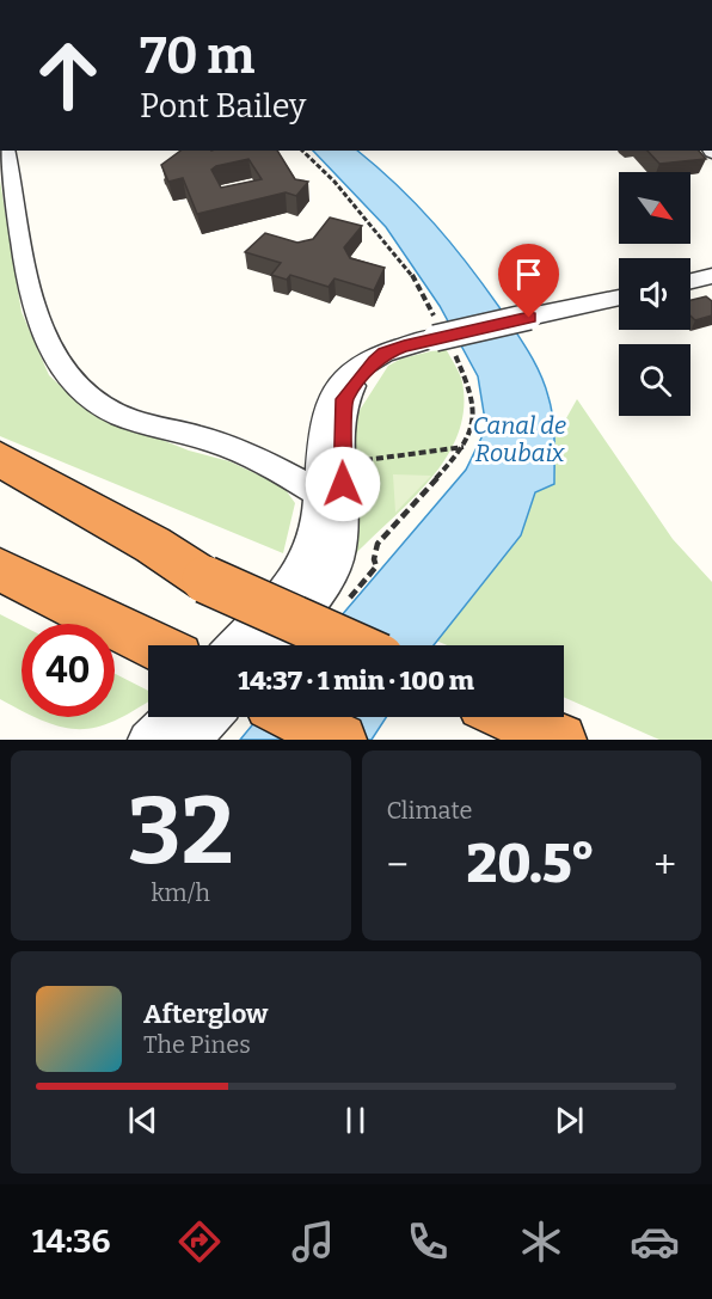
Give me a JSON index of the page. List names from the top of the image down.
{
  "water": ["Canal de Roubaix"],
  "north": "bottom right",
  "page": {
    "turn": ["70 m", "Pont Bailey"],
    "limit": "40",
    "trip": "14:37 · 1 min · 100 m",
    "tile": [
      ["32", "km/h"],
      "Climate"
    ],
    "heat": ["−", "20.5°", "+"],
    "song": ["Afterglow", "The Pines"],
    "tabs": "14:36"
  }
}
